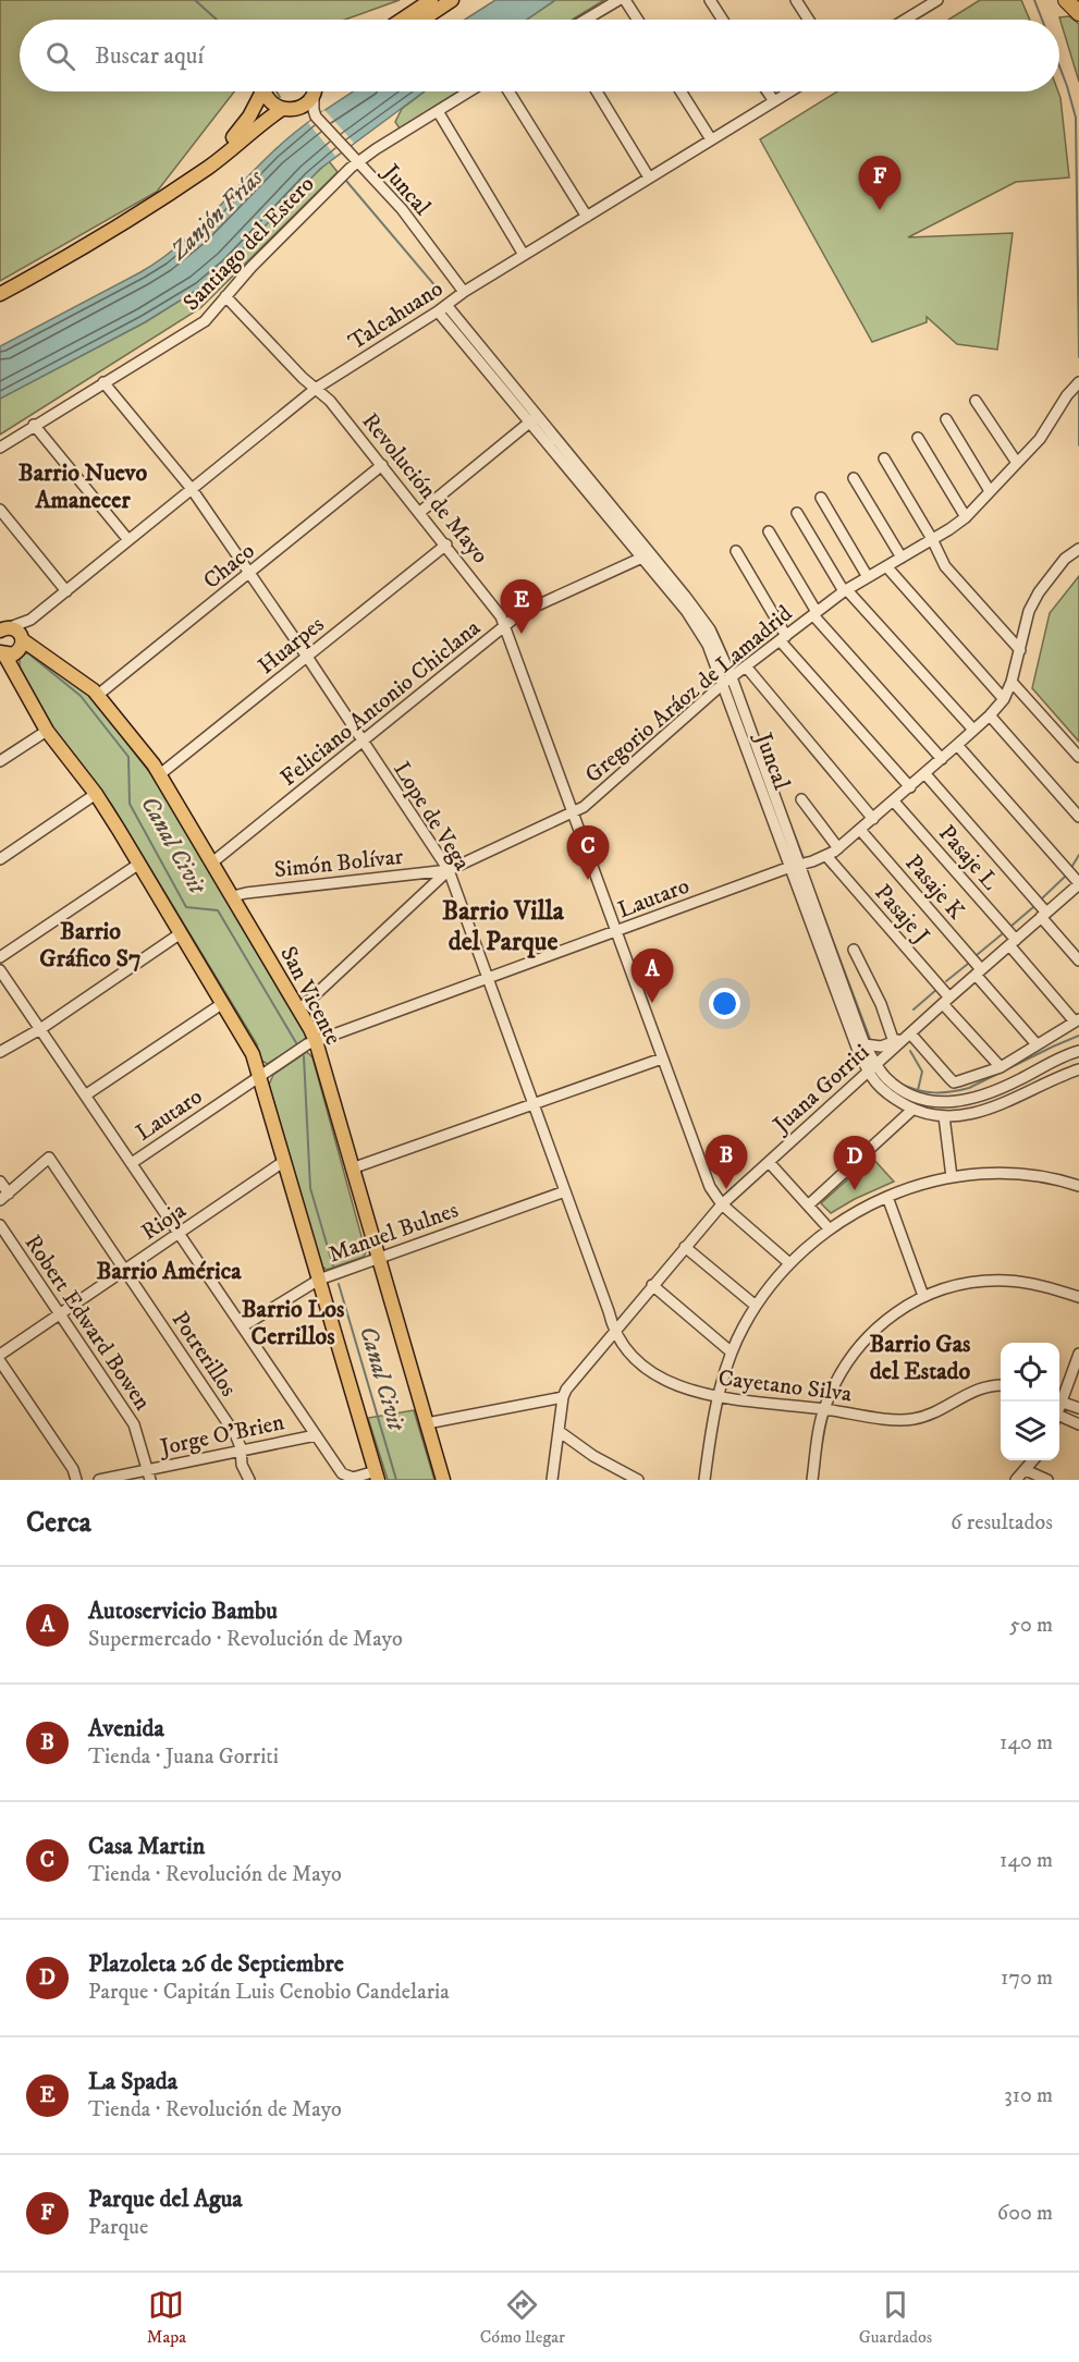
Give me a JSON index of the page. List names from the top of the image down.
{
  "streets": {
    "main road": ["San Vicente"],
    "street": [
      "Juncal",
      "Santiago del Estero",
      "Talcahuano",
      "Revolución de Mayo",
      "Chaco",
      "Huarpes",
      "Gregorio Aráoz de Lamadrid",
      "Feliciano Antonio Chiclana",
      "Lope de Vega",
      "Pasaje L",
      "Simón Bolívar",
      "Pasaje K",
      "Lautaro",
      "Pasaje J",
      "Juana Gorriti",
      "Rioja",
      "Manuel Bulnes",
      "Robert Edward Bowen",
      "Potrerillos",
      "Cayetano Silva",
      "Jorge O'Brien"
    ]
  },
  "crossings": [
    ["Juncal", "Santiago del Estero"],
    ["Juncal", "Talcahuano"],
    ["Juncal", "Gregorio Aráoz de Lamadrid"],
    ["Juncal", "Feliciano Antonio Chiclana"],
    ["Juncal", "Lautaro"],
    ["Juncal", "Juana Gorriti"],
    ["Santiago del Estero", "Revolución de Mayo"],
    ["Santiago del Estero", "Lope de Vega"],
    ["Talcahuano", "Revolución de Mayo"],
    ["Talcahuano", "Lope de Vega"],
    ["Talcahuano", "San Vicente"],
    ["Revolución de Mayo", "Chaco"],
    ["Revolución de Mayo", "Huarpes"],
    ["Revolución de Mayo", "Gregorio Aráoz de Lamadrid"],
    ["Revolución de Mayo", "Feliciano Antonio Chiclana"],
    ["Revolución de Mayo", "Lautaro"],
    ["Revolución de Mayo", "Juana Gorriti"],
    ["Chaco", "Lope de Vega"],
    ["Chaco", "San Vicente"],
    ["Huarpes", "Lope de Vega"],
    ["Huarpes", "San Vicente"],
    ["Gregorio Aráoz de Lamadrid", "Lope de Vega"],
    ["Gregorio Aráoz de Lamadrid", "Simón Bolívar"],
    ["Gregorio Aráoz de Lamadrid", "San Vicente"],
    ["Feliciano Antonio Chiclana", "Lope de Vega"],
    ["Feliciano Antonio Chiclana", "San Vicente"],
    ["Lope de Vega", "Simón Bolívar"],
    ["Lope de Vega", "Lautaro"],
    ["Lope de Vega", "Juana Gorriti"],
    ["Lope de Vega", "Manuel Bulnes"],
    ["Lope de Vega", "Cayetano Silva"],
    ["Pasaje L", "Lautaro"],
    ["Pasaje L", "Juana Gorriti"],
    ["Simón Bolívar", "San Vicente"],
    ["Pasaje K", "Lautaro"],
    ["Pasaje K", "Juana Gorriti"],
    ["Lautaro", "Pasaje J"],
    ["Lautaro", "San Vicente"],
    ["Pasaje J", "Juana Gorriti"],
    ["San Vicente", "Manuel Bulnes"],
    ["Juana Gorriti", "Cayetano Silva"],
    ["Rioja", "Robert Edward Bowen"],
    ["Rioja", "Potrerillos"],
    ["Robert Edward Bowen", "Jorge O'Brien"],
    ["Potrerillos", "Jorge O'Brien"]
  ],
  "districts": [
    "Barrio Nuevo Amanecer",
    "Barrio Villa del Parque",
    "Barrio Gráfico S7",
    "Barrio América",
    "Barrio Los Cerrillos",
    "Barrio Gas del Estado"
  ],
  "water": ["Zanjón Frías", "Canal Civit"],
  "page": {
    "search": "Buscar aquí",
    "pins": [
      "F",
      "E",
      "C",
      "A",
      "B",
      "D"
    ],
    "heading": ["Cerca", "6 resultados"],
    "list": [
      {
        "mark": "A",
        "name": "Autoservicio Bambu",
        "note": "Supermercado · Revolución de Mayo",
        "value": "50 m"
      },
      {
        "mark": "B",
        "name": "Avenida",
        "note": "Tienda · Juana Gorriti",
        "value": "140 m"
      },
      {
        "mark": "C",
        "name": "Casa Martin",
        "note": "Tienda · Revolución de Mayo",
        "value": "140 m"
      },
      {
        "mark": "D",
        "name": "Plazoleta 26 de Septiembre",
        "note": "Parque · Capitán Luis Cenobio Candelaria",
        "value": "170 m"
      },
      {
        "mark": "E",
        "name": "La Spada",
        "note": "Tienda · Revolución de Mayo",
        "value": "310 m"
      },
      {
        "mark": "F",
        "name": "Parque del Agua",
        "note": "Parque",
        "value": "600 m"
      }
    ],
    "nav": ["Mapa", "Cómo llegar", "Guardados"]
  }
}
